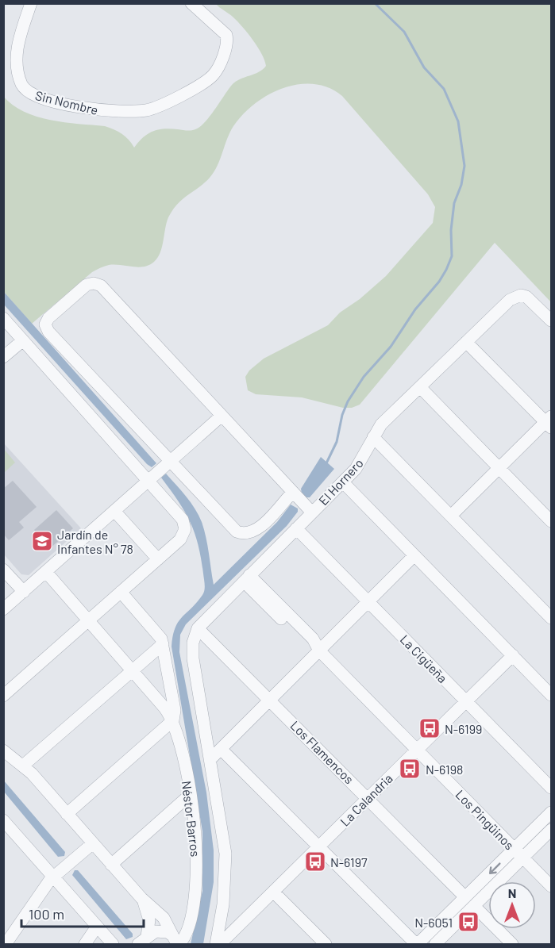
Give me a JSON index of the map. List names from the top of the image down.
{
  "streets": {
    "street": [
      "Sin Nombre",
      "El Hornero",
      "La Cigüeña",
      "Los Flamencos",
      "La Calandria",
      "Néstor Barros",
      "Los Pingüinos"
    ]
  },
  "crossings": [
    ["El Hornero", "La Cigüeña"],
    ["El Hornero", "Los Flamencos"],
    ["El Hornero", "Los Pingüinos"],
    ["La Cigüeña", "La Calandria"],
    ["Los Flamencos", "La Calandria"],
    ["La Calandria", "Los Pingüinos"]
  ],
  "places": {
    "school or university": ["Jardín de Infantes N° 78"],
    "bus stop": [
      "N-6199",
      "N-6198",
      "N-6197",
      "N-6051"
    ]
  },
  "scale_bar": "100 m",
  "north": "top"
}
